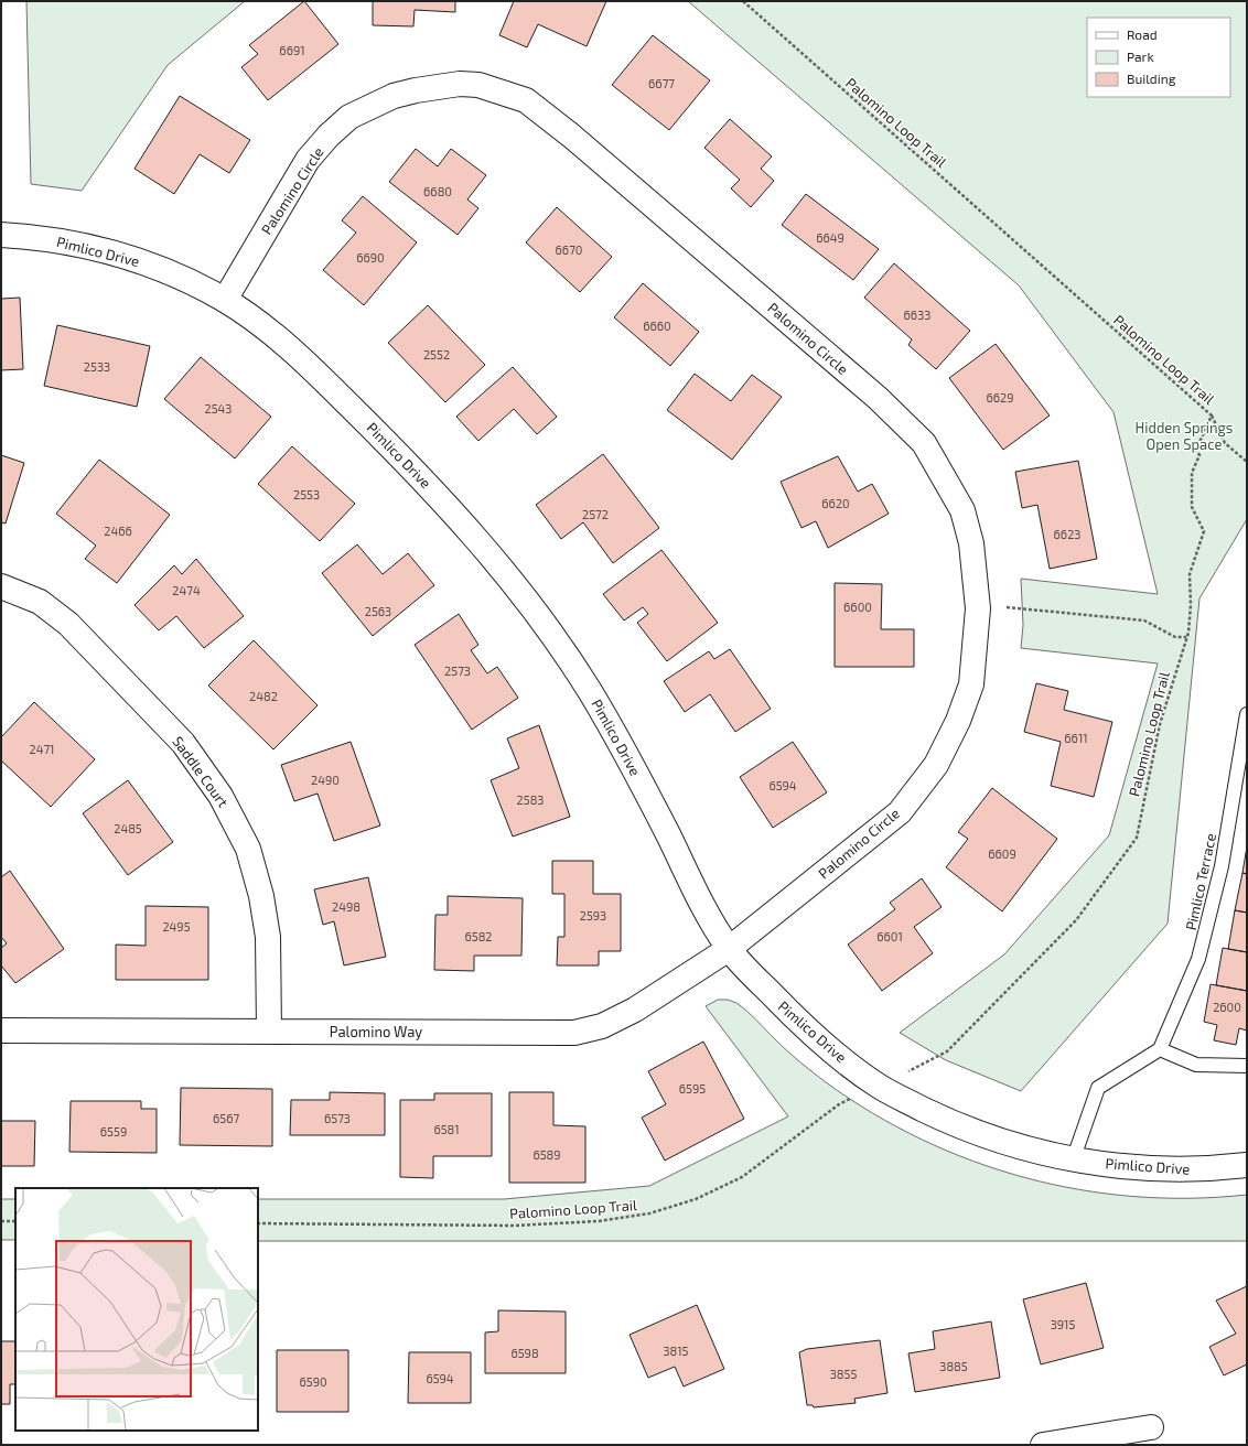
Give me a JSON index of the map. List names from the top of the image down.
{
  "streets": {
    "street": [
      "Palomino Circle",
      "Pimlico Drive",
      "Saddle Court",
      "Palomino Way"
    ],
    "lane": ["Pimlico Terrace"],
    "path": ["Palomino Loop Trail"]
  },
  "crossings": [
    ["Palomino Circle", "Pimlico Drive"],
    ["Palomino Circle", "Palomino Way"],
    ["Pimlico Drive", "Palomino Way"],
    ["Saddle Court", "Palomino Way"]
  ],
  "parks": ["Hidden Springs Open Space"],
  "house_numbers": [
    "6691",
    "6677",
    "6680",
    "6649",
    "6670",
    "6690",
    "6633",
    "6660",
    "2552",
    "2533",
    "6629",
    "2543",
    "2553",
    "6620",
    "2572",
    "2466",
    "6623",
    "2474",
    "6600",
    "2563",
    "2573",
    "2482",
    "6611",
    "2471",
    "2490",
    "6594",
    "2583",
    "2485",
    "6609",
    "2498",
    "2593",
    "2495",
    "6582",
    "6601",
    "2600",
    "6595",
    "6567",
    "6573",
    "6581",
    "6559",
    "6589",
    "3915",
    "3815",
    "6598",
    "3885",
    "3855",
    "6594",
    "6590"
  ],
  "legend": ["Road", "Park", "Building"]
}
